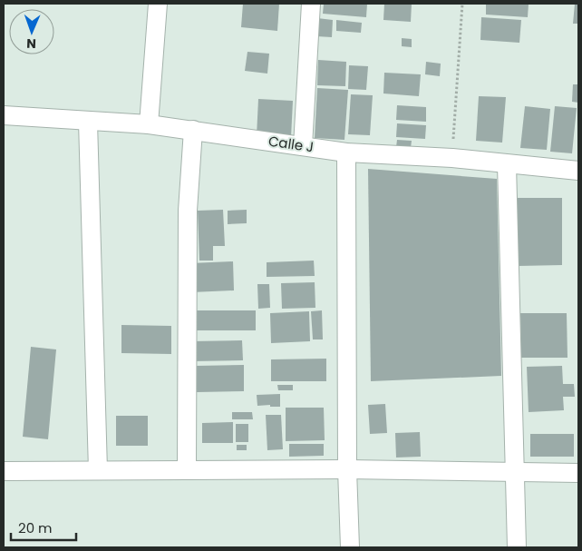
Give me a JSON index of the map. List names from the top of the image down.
{
  "streets": {
    "street": ["Calle J"]
  },
  "scale_bar": "20 m",
  "north": "bottom"
}
